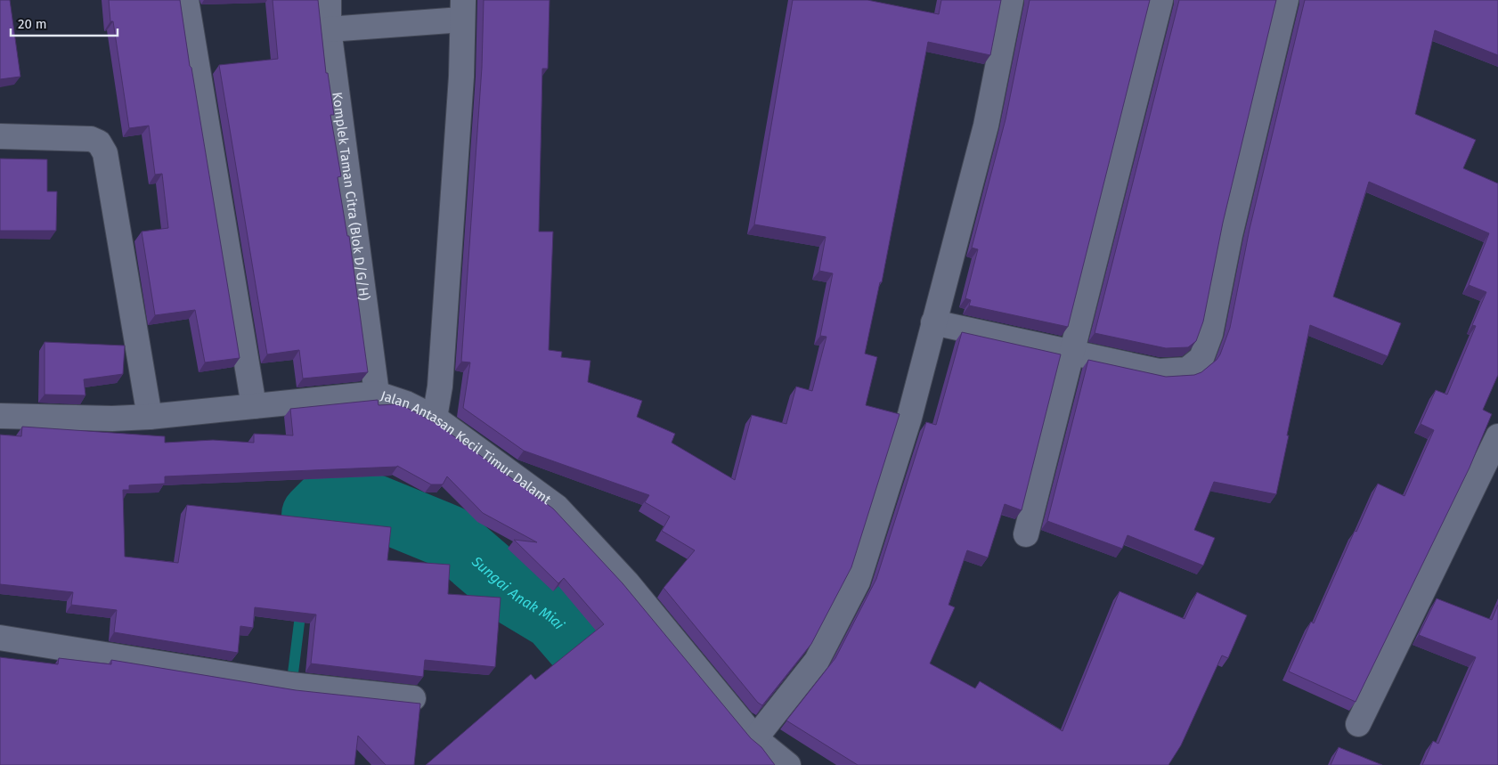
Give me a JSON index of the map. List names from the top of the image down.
{
  "streets": {
    "street": ["Komplek Taman Citra (Blok D/G/H)", "Jalan Antasan Kecil Timur Dalamt"]
  },
  "crossings": [
    ["Komplek Taman Citra (Blok D/G/H)", "Jalan Antasan Kecil Timur Dalamt"]
  ],
  "water": ["Sungai Anak Miai"],
  "scale_bar": "20 m"
}
